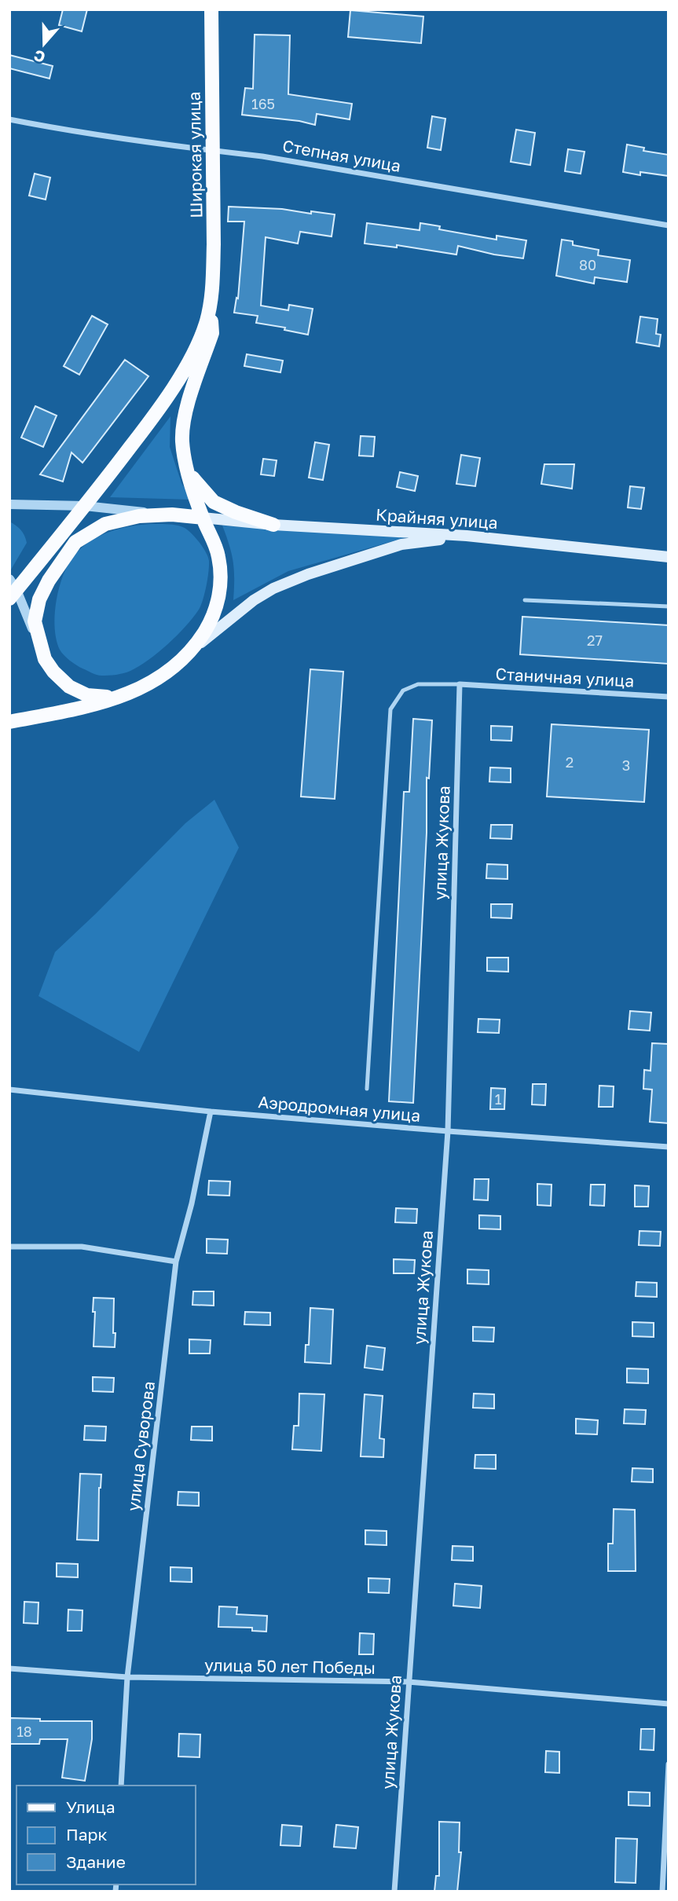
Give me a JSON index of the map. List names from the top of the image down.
{
  "streets": {
    "main road": ["Широкая улица", "Крайняя улица"],
    "street": [
      "Степная улица",
      "Станичная улица",
      "улица Жукова",
      "Аэродромная улица",
      "улица Суворова",
      "улица 50 лет Победы"
    ]
  },
  "crossings": [
    ["Широкая улица", "Степная улица"],
    ["Станичная улица", "улица Жукова"],
    ["улица Жукова", "Аэродромная улица"],
    ["улица Жукова", "улица 50 лет Победы"],
    ["Аэродромная улица", "улица Суворова"],
    ["улица Суворова", "улица 50 лет Победы"]
  ],
  "house_numbers": [
    "165",
    "80",
    "27",
    "2",
    "3",
    "1",
    "18"
  ],
  "legend": ["Улица", "Парк", "Здание"],
  "north": "bottom"
}
